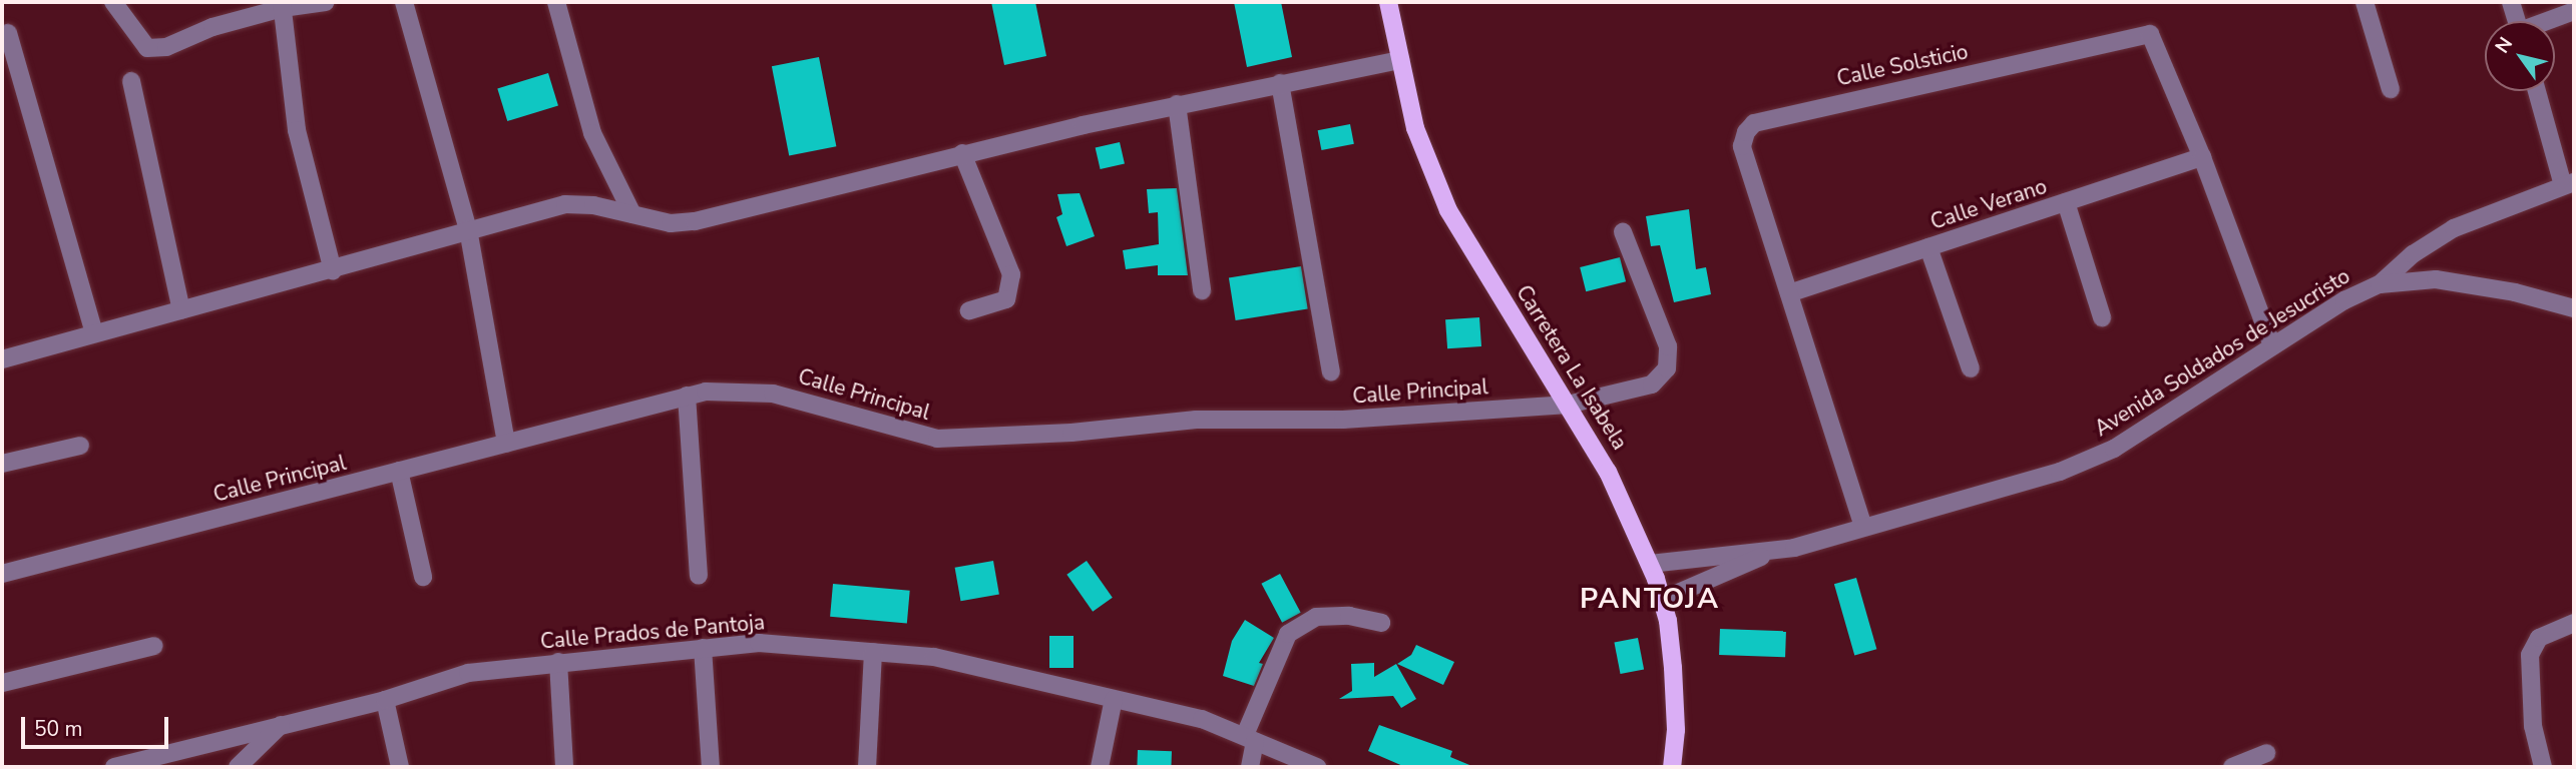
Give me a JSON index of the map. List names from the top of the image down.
{
  "streets": {
    "main road": ["Carretera La Isabela"],
    "street": [
      "Calle Solsticio",
      "Calle Verano",
      "Avenida Soldados de Jesucristo",
      "Calle Principal",
      "Calle Prados de Pantoja"
    ]
  },
  "crossings": [
    ["Calle Solsticio", "Calle Verano"],
    ["Calle Solsticio", "Avenida Soldados de Jesucristo"],
    ["Avenida Soldados de Jesucristo", "Carretera La Isabela"],
    ["Carretera La Isabela", "Calle Principal"]
  ],
  "districts": ["PANTOJA"],
  "scale_bar": "50 m",
  "north": "top left"
}
